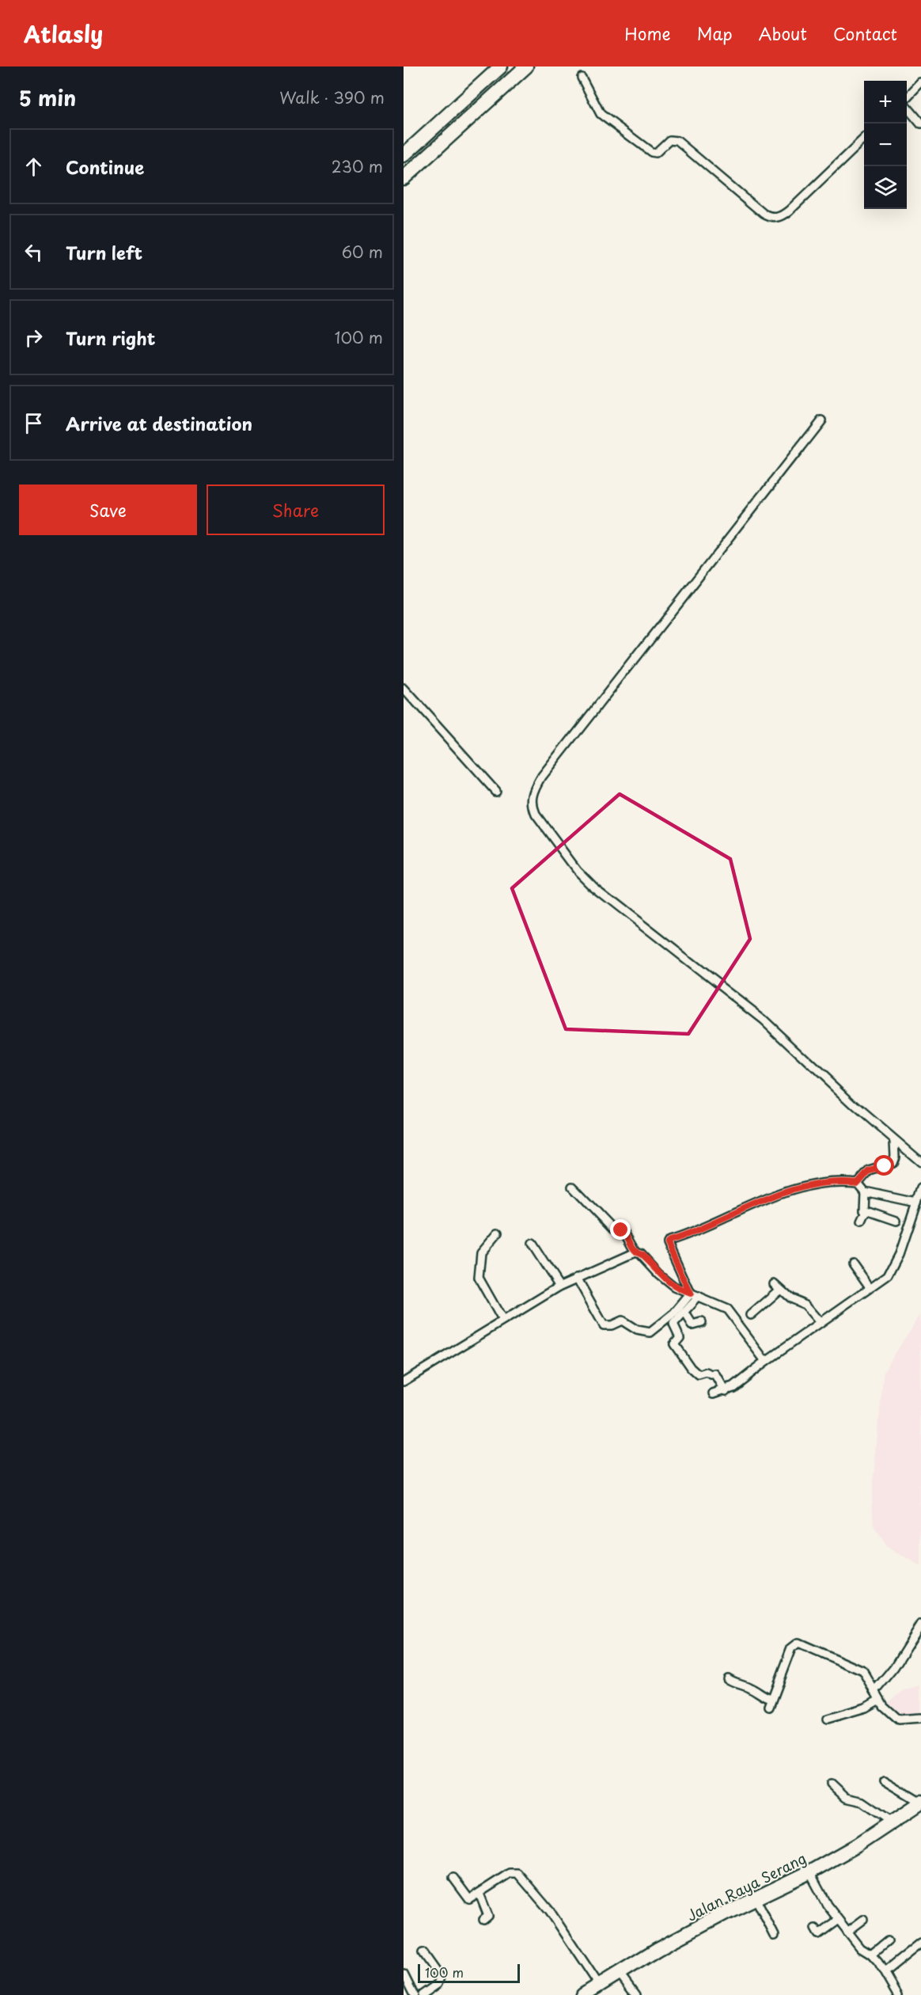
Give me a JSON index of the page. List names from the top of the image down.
{
  "streets": {
    "highway": ["Jalan Raya Serang"]
  },
  "scale_bar": "100 m",
  "page": {
    "header": "Atlasly",
    "nav": [
      "Home",
      "Map",
      "About",
      "Contact"
    ],
    "heading": ["5 min", "Walk · 390 m"],
    "map_buttons": ["+", "−"],
    "list": [
      ["Continue", "230 m"],
      ["Turn left", "60 m"],
      ["Turn right", "100 m"],
      "Arrive at destination"
    ],
    "buttons": ["Save", "Share"],
    "scale": "100 m"
  }
}
